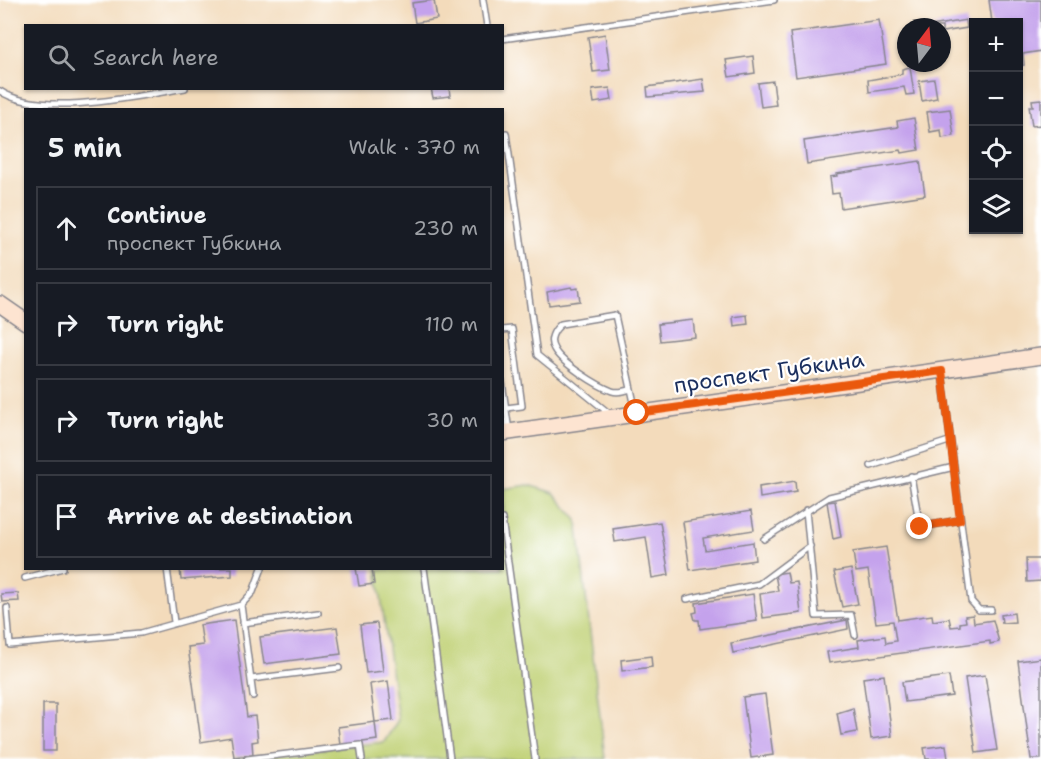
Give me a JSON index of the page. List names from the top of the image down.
{
  "streets": {
    "street": ["проспект Губкина"]
  },
  "north": "top",
  "page": {
    "map_buttons": ["+", "−"],
    "search": "Search here",
    "heading": ["5 min", "Walk · 370 m"],
    "list": [
      ["Continue", "проспект Губкина", "230 m"],
      ["Turn right", "110 m"],
      ["Turn right", "30 m"],
      "Arrive at destination"
    ]
  }
}
